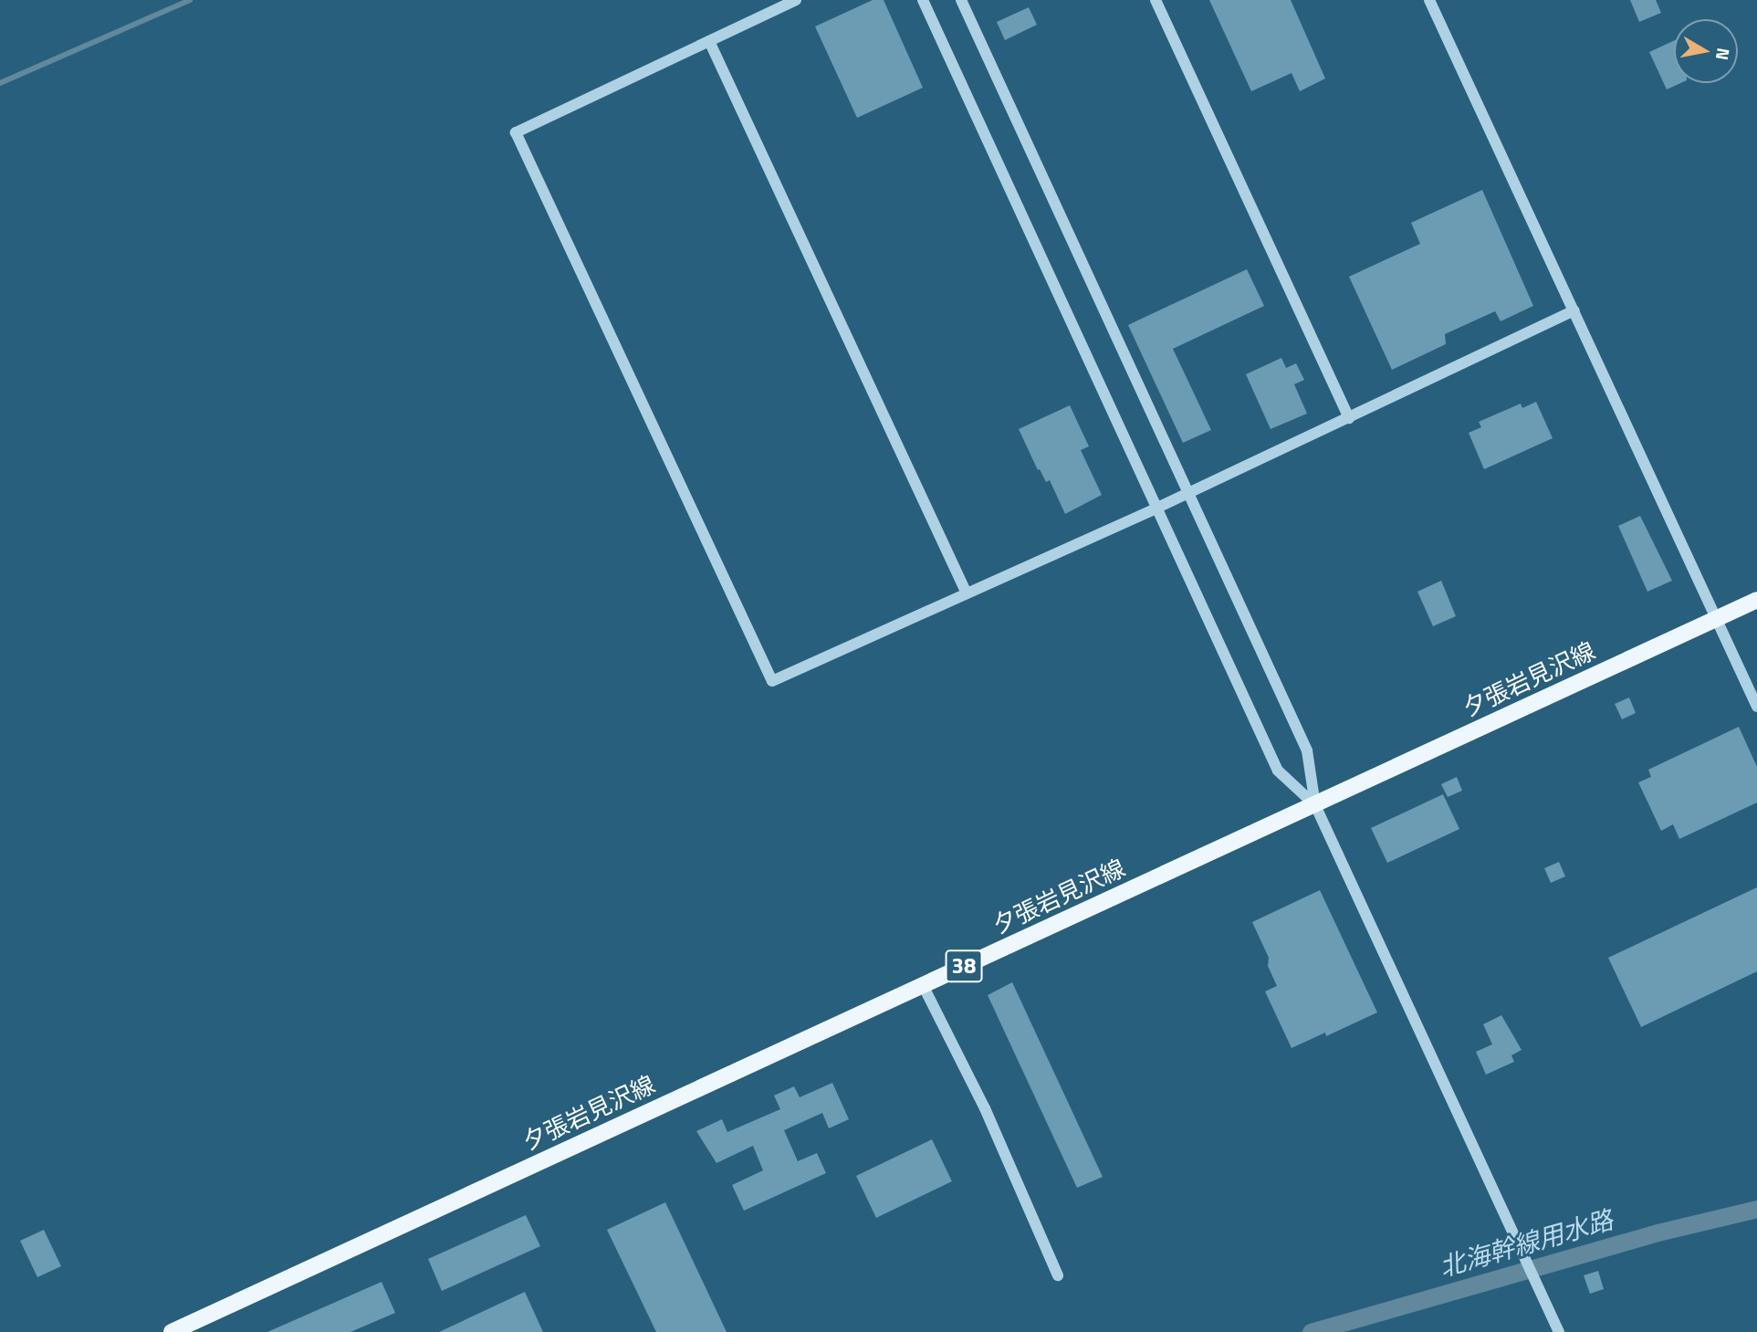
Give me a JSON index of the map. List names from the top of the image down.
{
  "streets": {
    "main road": ["夕張岩見沢線", "38"]
  },
  "water": ["北海幹線用水路"],
  "north": "right"
}
